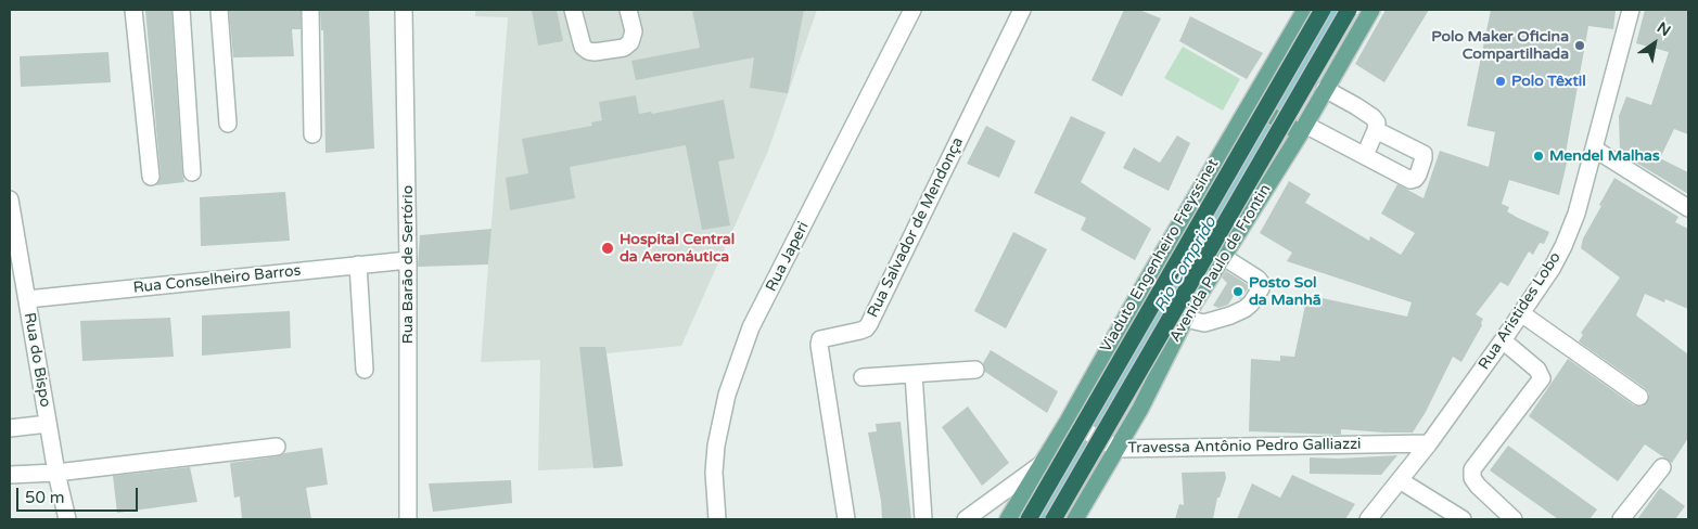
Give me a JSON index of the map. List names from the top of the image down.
{
  "streets": {
    "highway": ["Viaduto Engenheiro Freyssinet"],
    "main road": ["Avenida Paulo de Frontin"],
    "street": [
      "Rua Salvador de Mendonça",
      "Rua Japeri",
      "Rua Barão de Sertório",
      "Rua Conselheiro Barros",
      "Rua Aristides Lobo",
      "Rua do Bispo",
      "Travessa Antônio Pedro Galliazzi"
    ]
  },
  "crossings": [
    ["Avenida Paulo de Frontin", "Travessa Antônio Pedro Galliazzi"],
    ["Rua Barão de Sertório", "Rua Conselheiro Barros"],
    ["Rua Conselheiro Barros", "Rua do Bispo"],
    ["Rua Aristides Lobo", "Travessa Antônio Pedro Galliazzi"]
  ],
  "water": ["Rio Comprido"],
  "places": [
    "Polo Maker Oficina Compartilhada",
    "Polo Têxtil",
    "Mendel Malhas",
    "Hospital Central da Aeronáutica",
    "Posto Sol da Manhã"
  ],
  "scale_bar": "50 m",
  "north": "top right"
}
